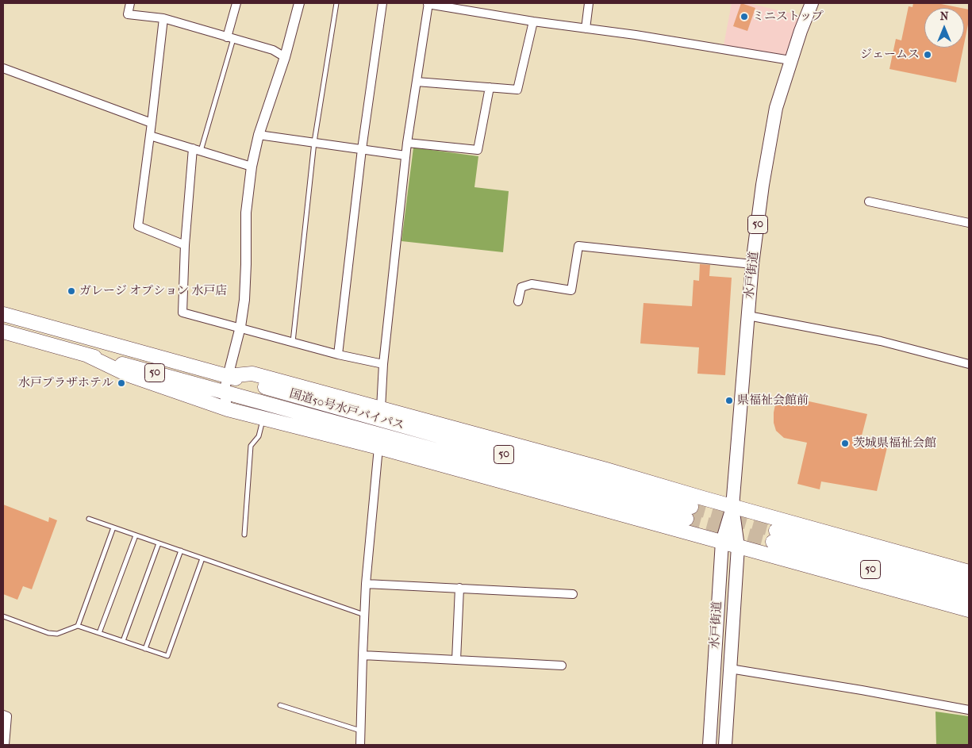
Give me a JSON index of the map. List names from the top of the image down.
{
  "streets": {
    "highway": ["50", "国道50号水戸バイパス"],
    "main road": ["水戸街道"]
  },
  "places": [
    "ミニストップ",
    "ジェームス",
    "ガレージ オプション 水戸店",
    "水戸プラザホテル",
    "県福祉会館前",
    "茨城県福祉会館"
  ],
  "north": "top"
}
